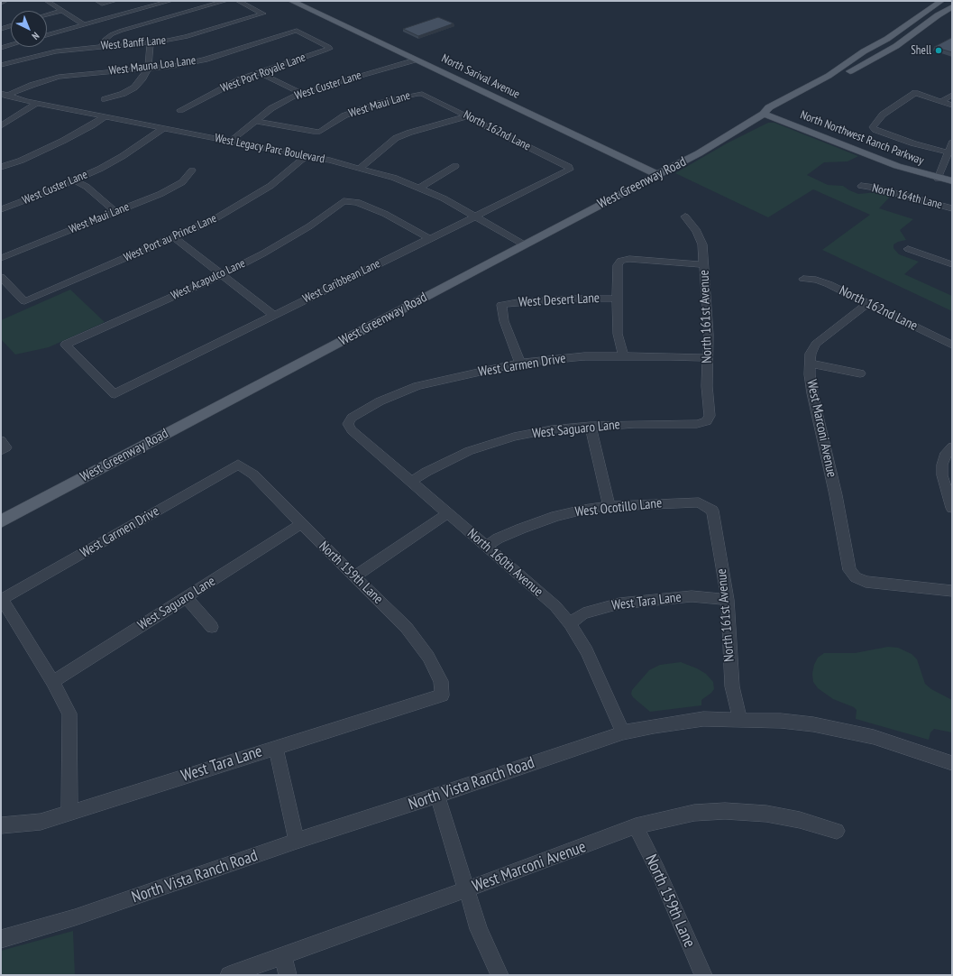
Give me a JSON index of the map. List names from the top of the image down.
{
  "streets": {
    "main road": ["North Sarival Avenue", "North Northwest Ranch Parkway", "West Greenway Road"],
    "street": [
      "West Banff Lane",
      "West Mauna Loa Lane",
      "West Port Royale Lane",
      "West Custer Lane",
      "West Maui Lane",
      "North 162nd Lane",
      "West Legacy Parc Boulevard",
      "North 164th Lane",
      "West Port au Prince Lane",
      "West Acapulco Lane",
      "West Caribbean Lane",
      "West Desert Lane",
      "North 161st Avenue",
      "West Carmen Drive",
      "West Marconi Avenue",
      "West Saguaro Lane",
      "West Ocotillo Lane",
      "North 160th Avenue",
      "North 159th Lane",
      "West Tara Lane",
      "North Vista Ranch Road"
    ]
  },
  "crossings": [
    ["West Mauna Loa Lane", "West Port Royale Lane"],
    ["West Mauna Loa Lane", "West Legacy Parc Boulevard"],
    ["North Sarival Avenue", "West Custer Lane"],
    ["North Sarival Avenue", "West Greenway Road"],
    ["West Custer Lane", "West Maui Lane"],
    ["West Custer Lane", "West Legacy Parc Boulevard"],
    ["West Maui Lane", "North 162nd Lane"],
    ["North 162nd Lane", "West Caribbean Lane"],
    ["North 162nd Lane", "West Marconi Avenue"],
    ["North Northwest Ranch Parkway", "West Greenway Road"],
    ["West Legacy Parc Boulevard", "West Greenway Road"],
    ["West Legacy Parc Boulevard", "West Port au Prince Lane"],
    ["West Legacy Parc Boulevard", "West Caribbean Lane"],
    ["West Acapulco Lane", "West Caribbean Lane"],
    ["West Desert Lane", "West Carmen Drive"],
    ["North 161st Avenue", "West Carmen Drive"],
    ["North 161st Avenue", "West Saguaro Lane"],
    ["North 161st Avenue", "West Ocotillo Lane"],
    ["North 161st Avenue", "West Tara Lane"],
    ["North 161st Avenue", "North Vista Ranch Road"],
    ["West Carmen Drive", "North 160th Avenue"],
    ["West Carmen Drive", "North 159th Lane"],
    ["West Marconi Avenue", "North 159th Lane"],
    ["West Saguaro Lane", "North 160th Avenue"],
    ["West Saguaro Lane", "North 159th Lane"],
    ["West Ocotillo Lane", "North 160th Avenue"],
    ["North 160th Avenue", "West Tara Lane"],
    ["North 160th Avenue", "North Vista Ranch Road"],
    ["North 159th Lane", "West Tara Lane"]
  ],
  "places": ["Shell"],
  "north": "bottom right"
}
